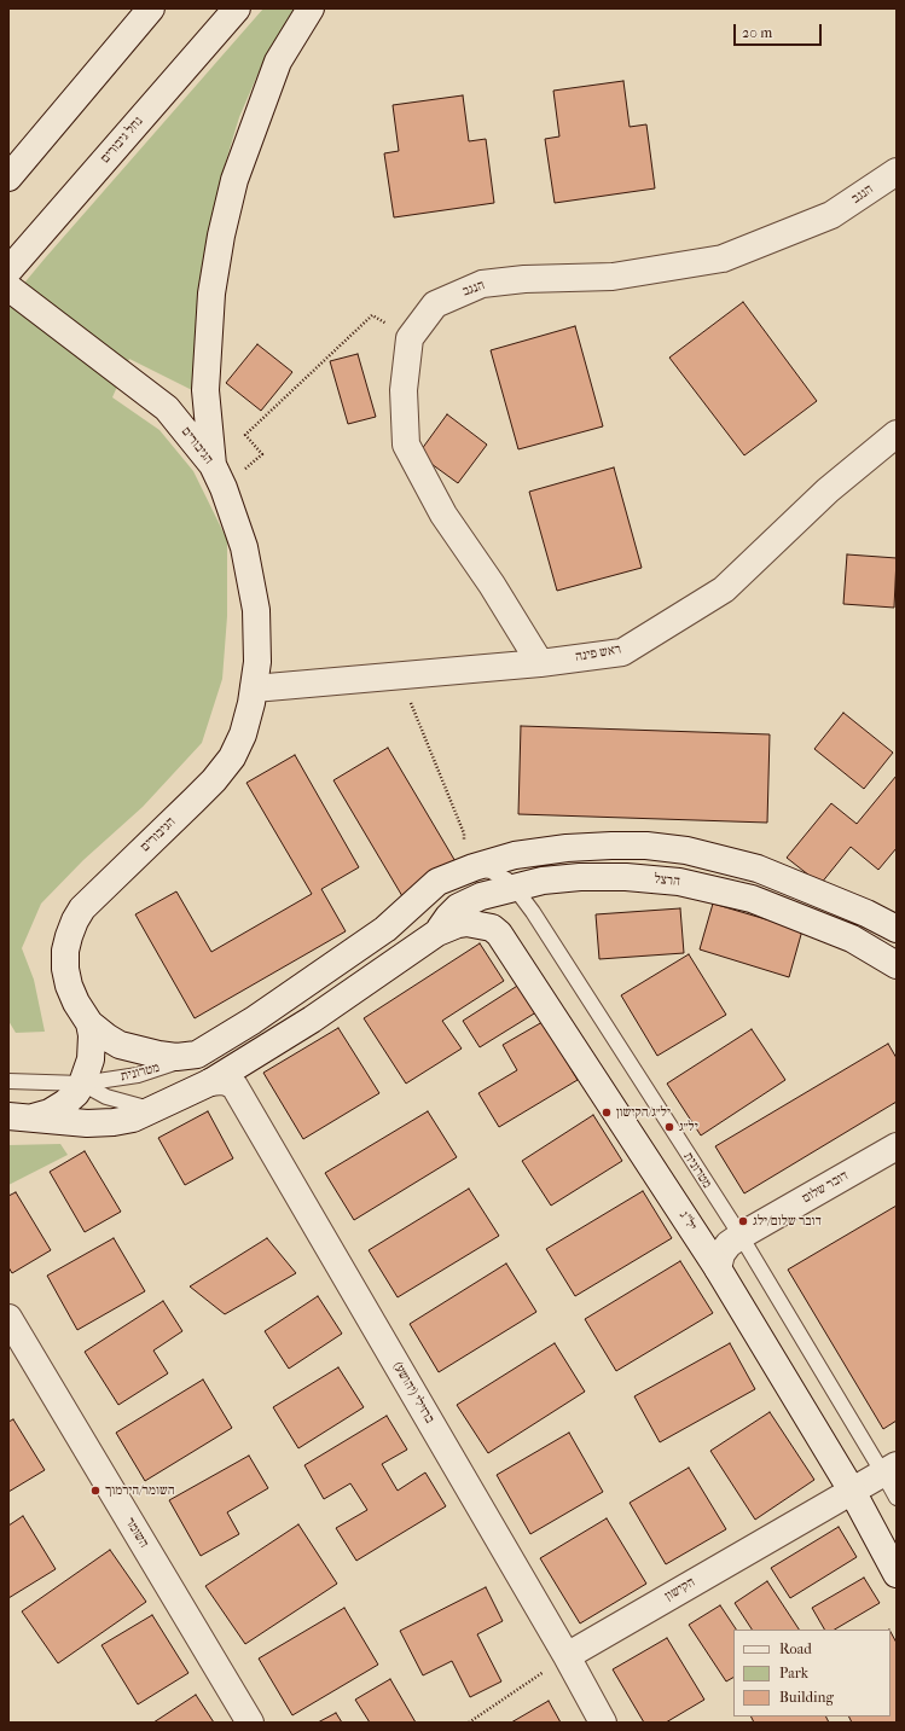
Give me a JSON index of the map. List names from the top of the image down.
{
  "streets": {
    "street": [
      "נחל גיבורים",
      "הנגב",
      "הגיבורים",
      "ראש פינה",
      "הרצל",
      "דובר שלום",
      "יל\"ג",
      "ברזילי (יהושע)",
      "השומר",
      "הקישון"
    ],
    "lane": ["מטרונית"]
  },
  "crossings": [
    ["הגיבורים", "ראש פינה"],
    ["הגיבורים", "מטרונית"],
    ["הרצל", "מטרונית"],
    ["הרצל", "יל\"ג"],
    ["מטרונית", "דובר שלום"],
    ["מטרונית", "הקישון"],
    ["דובר שלום", "יל\"ג"],
    ["יל\"ג", "הקישון"],
    ["ברזילי (יהושע)", "הקישון"]
  ],
  "places": [
    "יל״ג/הקישון",
    "יל״ג",
    "דובר שלום/ילג",
    "השומר/הירמוך"
  ],
  "legend": ["Road", "Park", "Building"],
  "scale_bar": "20 m"
}
